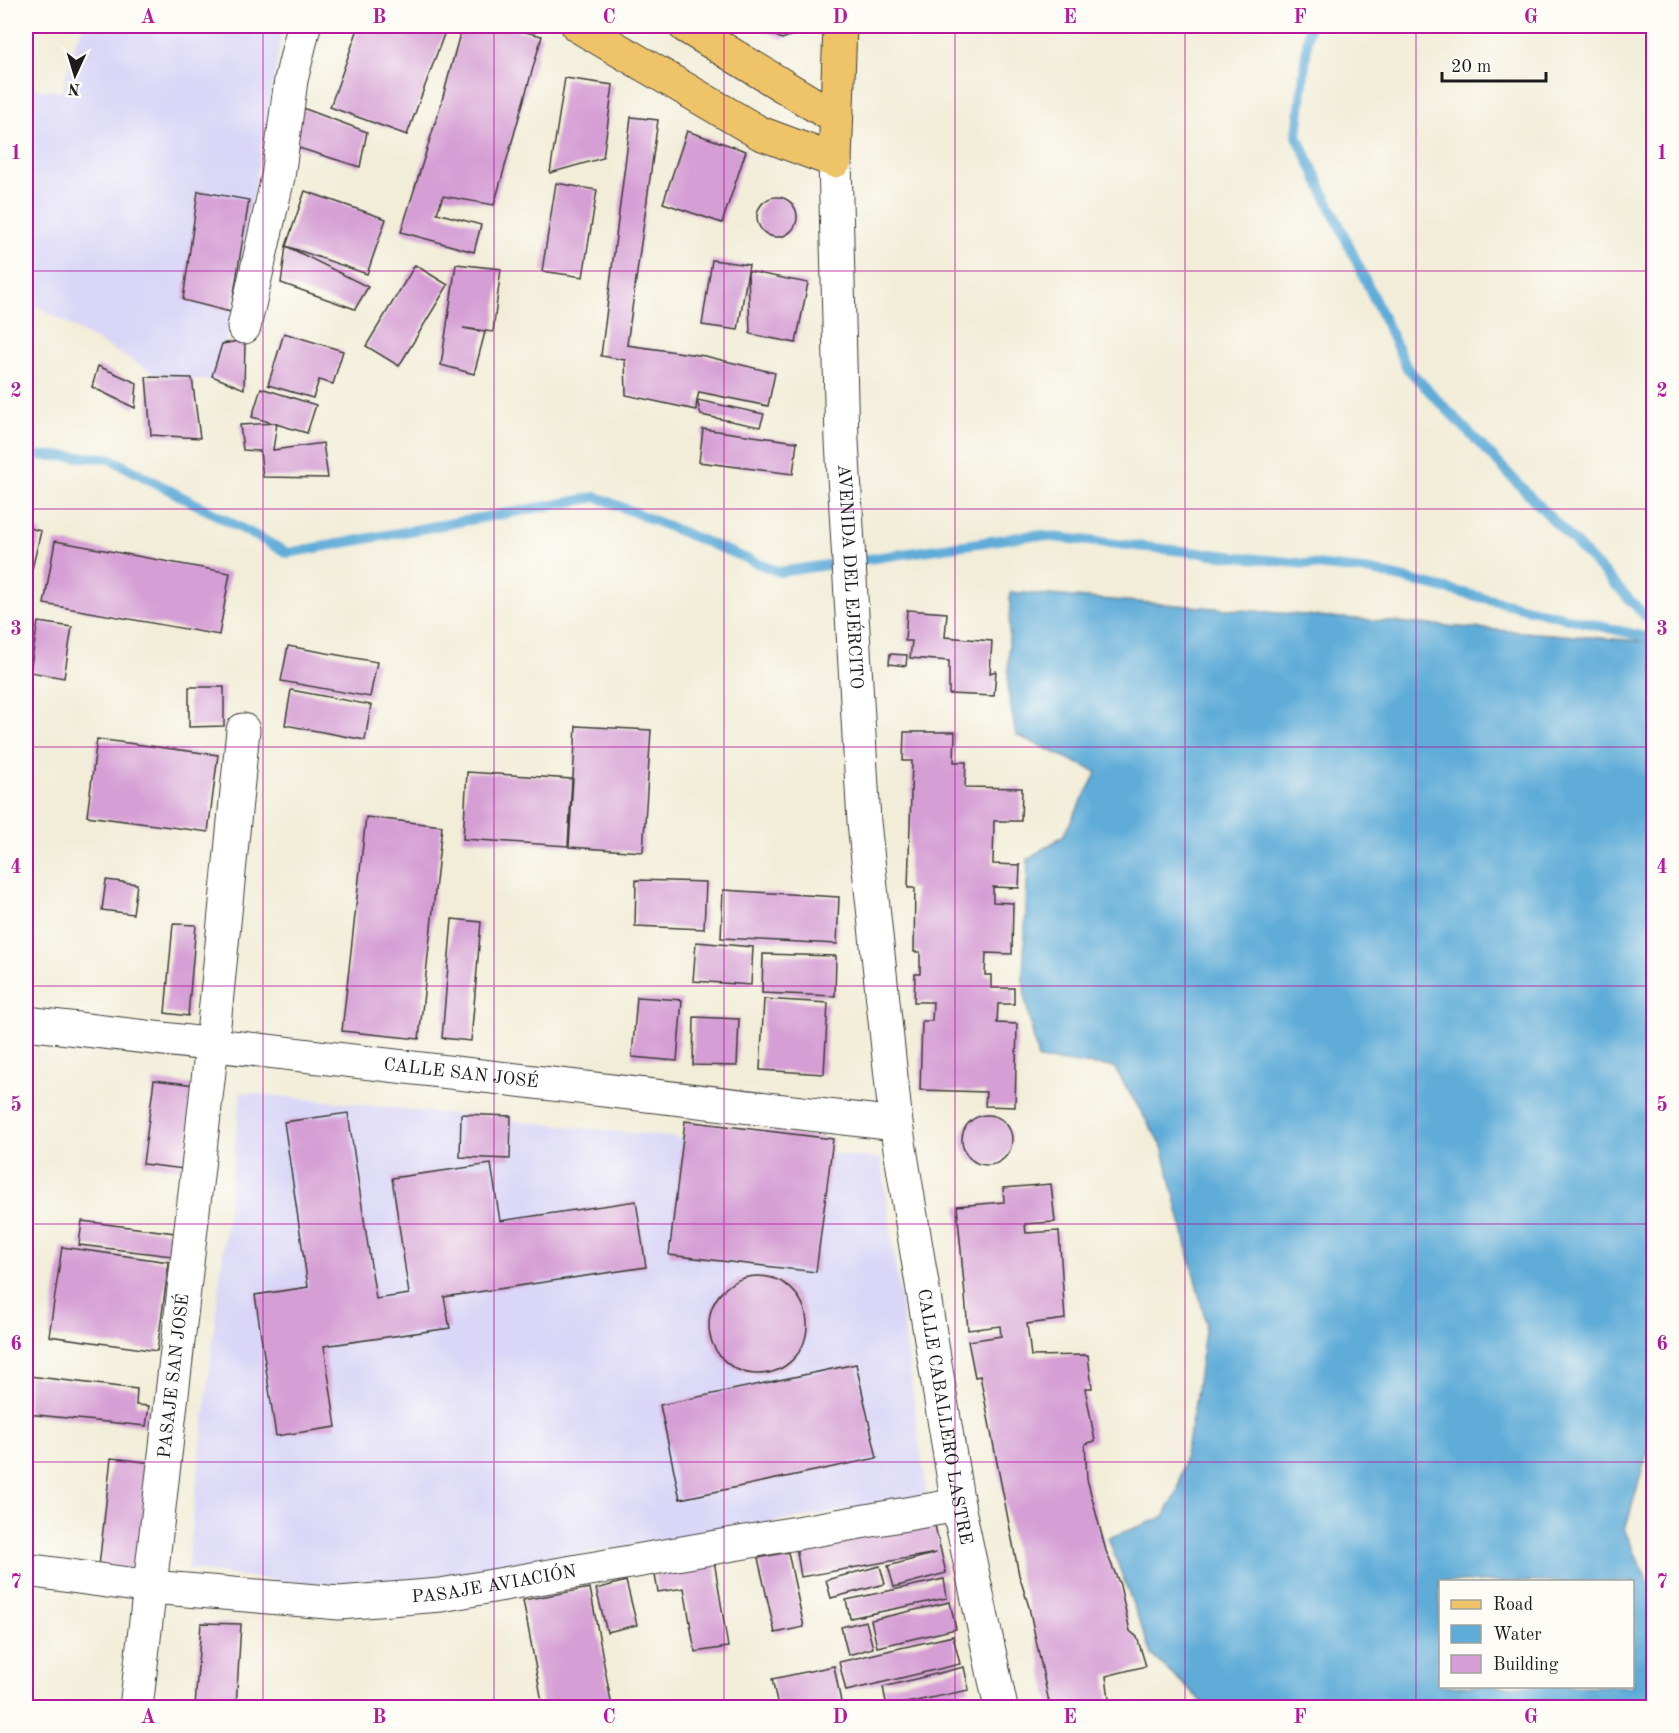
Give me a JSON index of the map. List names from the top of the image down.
{
  "streets": {
    "main road": ["AVENIDA DEL EJÉRCITO"],
    "street": [
      "CALLE SAN JOSÉ",
      "PASAJE SAN JOSÉ",
      "CALLE CABALLERO LASTRE",
      "PASAJE AVIACIÓN"
    ]
  },
  "crossings": [
    ["AVENIDA DEL EJÉRCITO", "CALLE SAN JOSÉ"],
    ["AVENIDA DEL EJÉRCITO", "CALLE CABALLERO LASTRE"],
    ["CALLE SAN JOSÉ", "PASAJE SAN JOSÉ"],
    ["CALLE SAN JOSÉ", "CALLE CABALLERO LASTRE"],
    ["PASAJE SAN JOSÉ", "PASAJE AVIACIÓN"],
    ["CALLE CABALLERO LASTRE", "PASAJE AVIACIÓN"]
  ],
  "legend": ["Road", "Water", "Building"],
  "scale_bar": "20 m",
  "north": "bottom",
  "grid": {
    "columns": [
      "A",
      "B",
      "C",
      "D",
      "E",
      "F",
      "G"
    ],
    "rows": [
      "1",
      "2",
      "3",
      "4",
      "5",
      "6",
      "7"
    ]
  }
}
